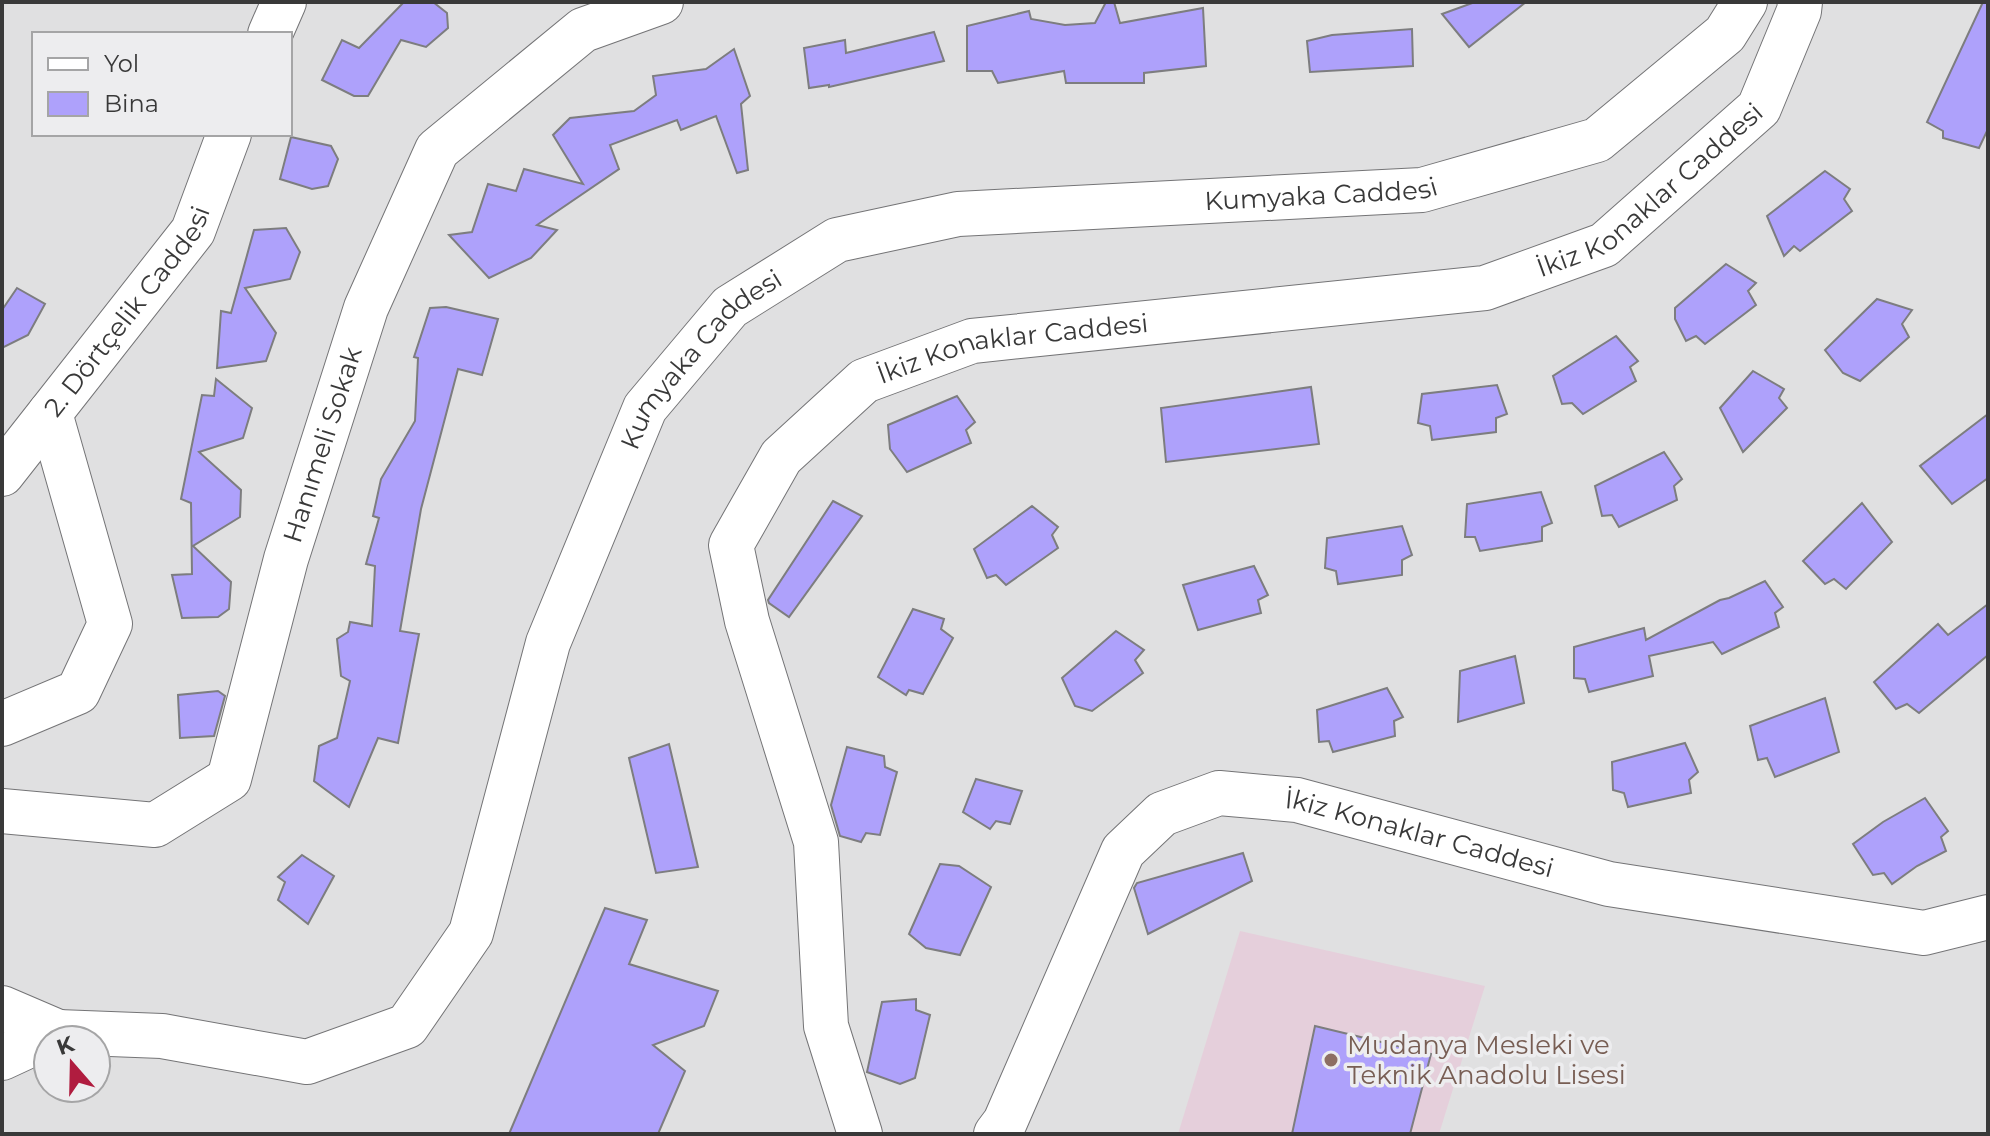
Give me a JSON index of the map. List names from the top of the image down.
{
  "streets": {
    "street": [
      "İkiz Konaklar Caddesi",
      "Kumyaka Caddesi",
      "2. Dörtçelik Caddesi",
      "Hanımeli Sokak"
    ]
  },
  "places": ["Mudanya Mesleki ve Teknik Anadolu Lisesi"],
  "legend": ["Yol", "Bina"],
  "north": "top"
}
